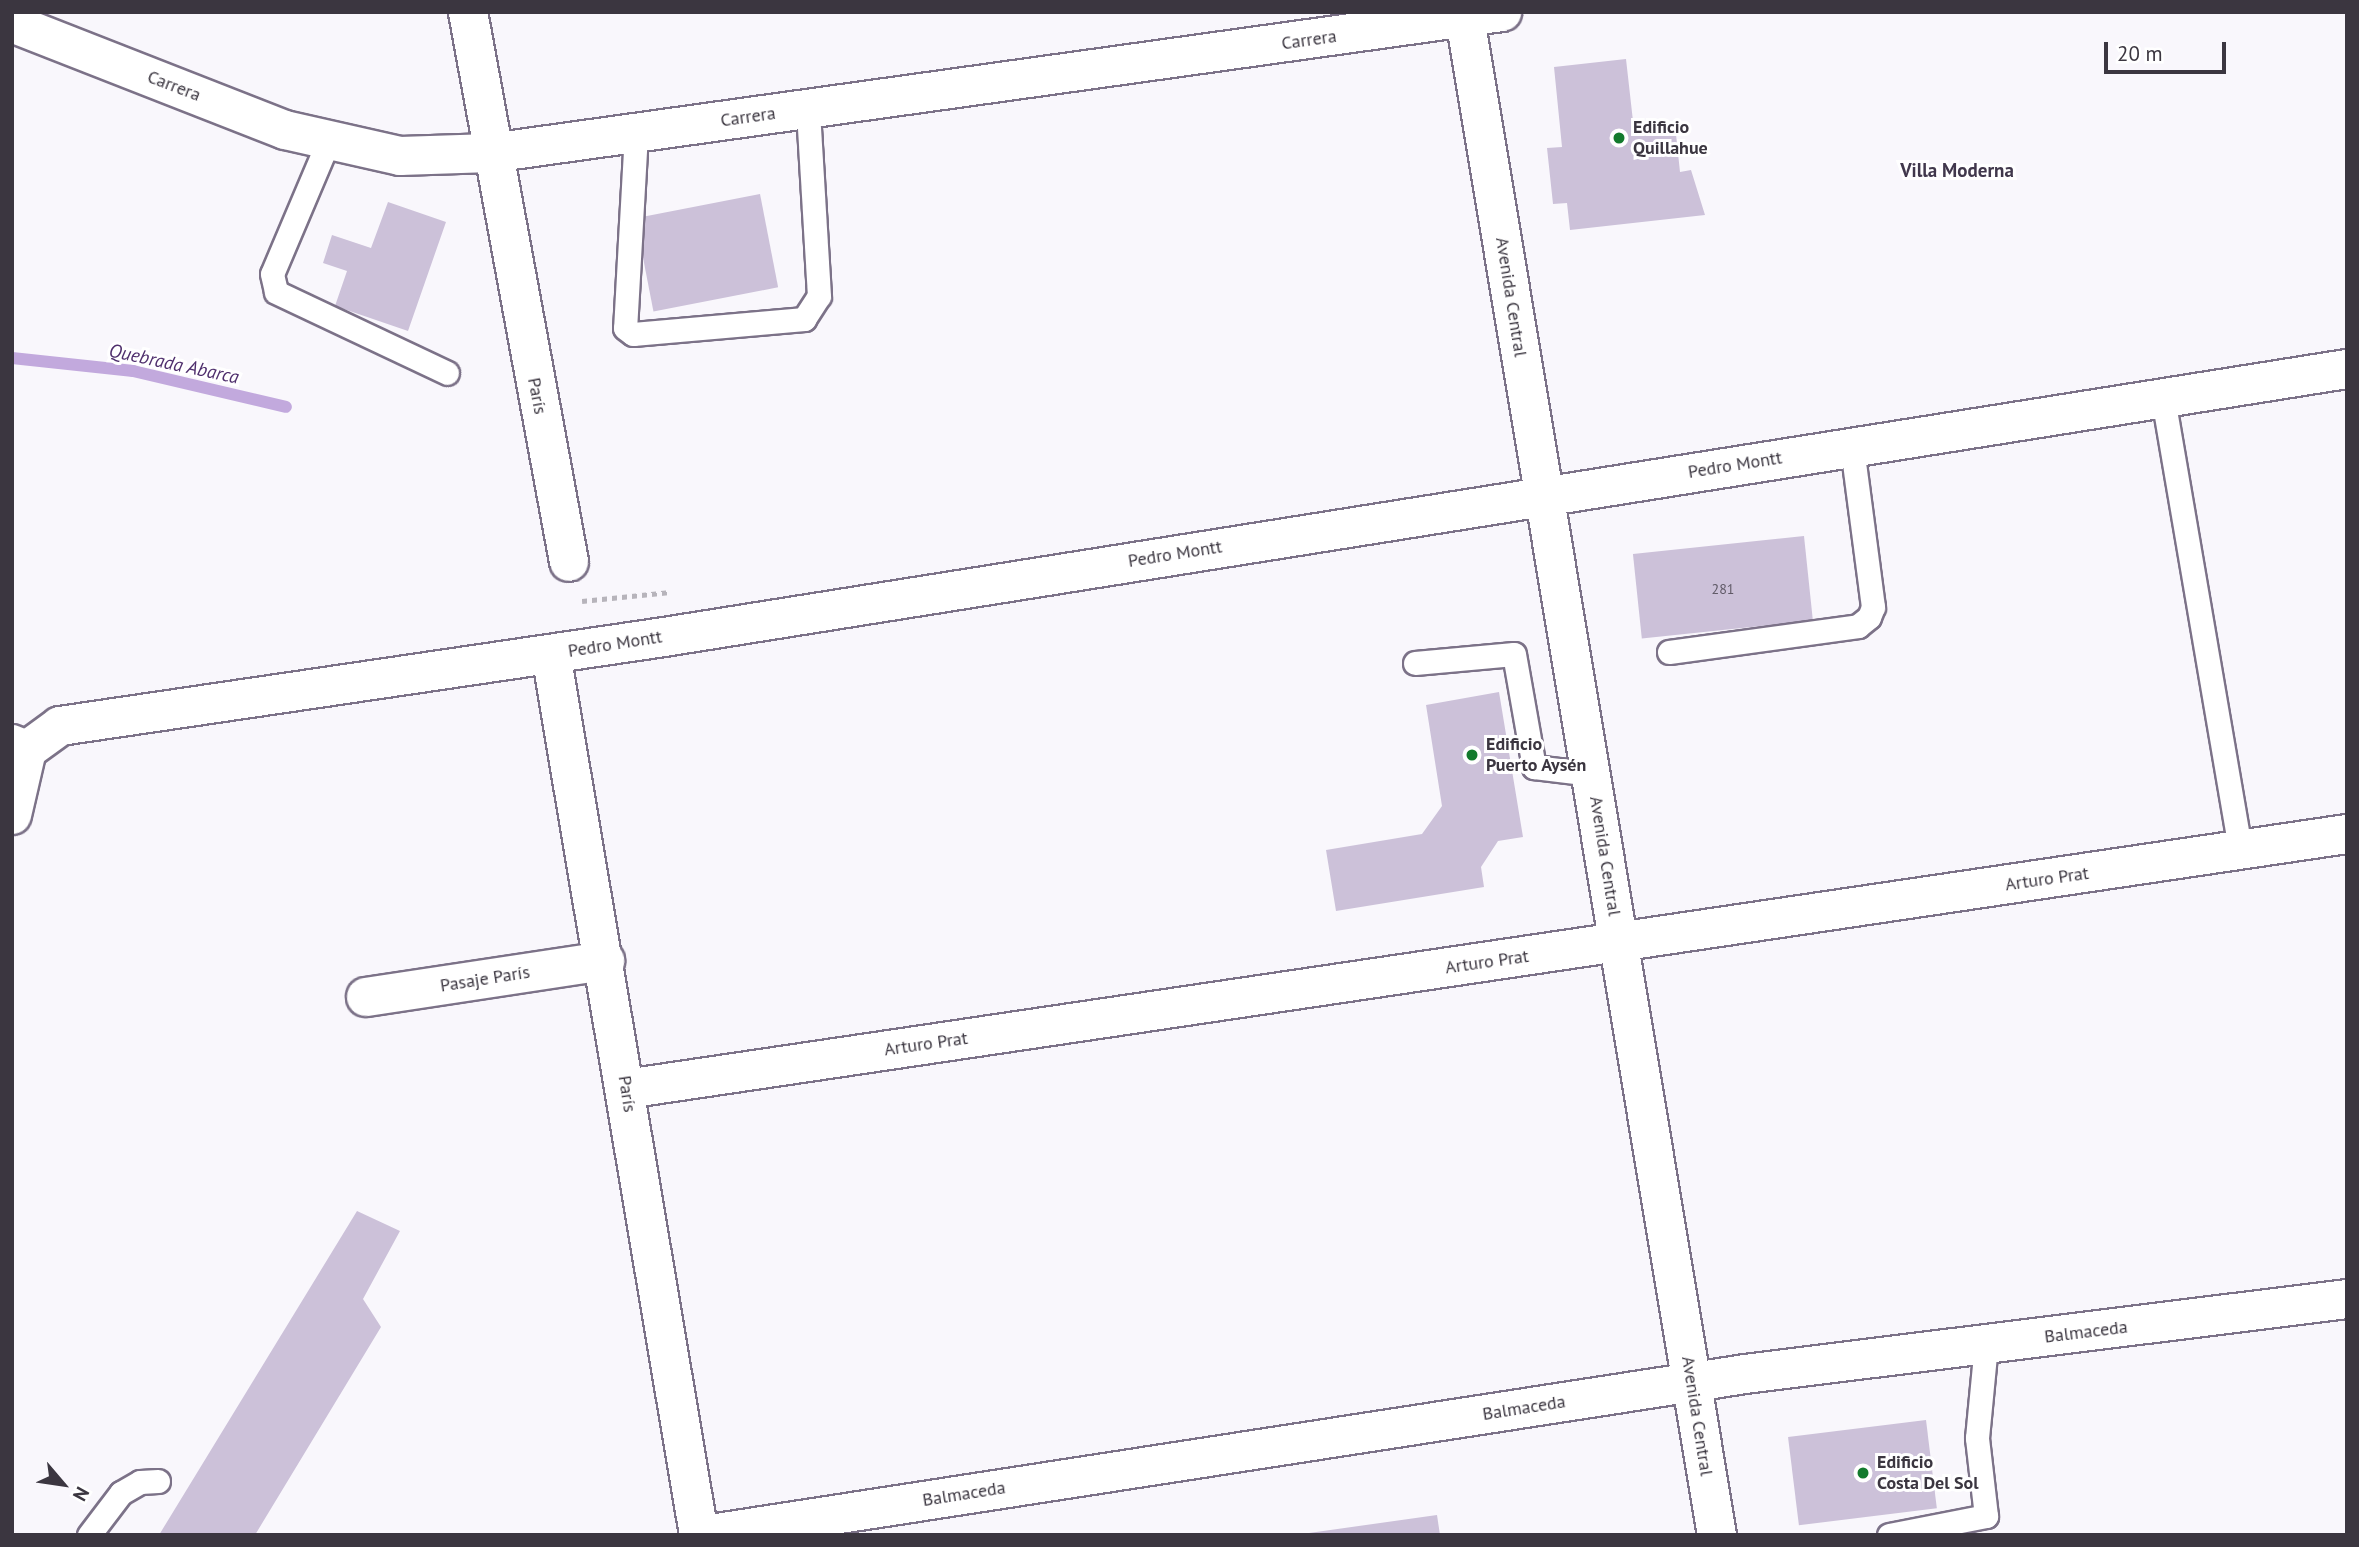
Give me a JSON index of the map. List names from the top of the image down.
{
  "streets": {
    "street": [
      "Carrera",
      "Avenida Central",
      "París",
      "Pedro Montt",
      "Arturo Prat",
      "Pasaje París",
      "Balmaceda"
    ]
  },
  "crossings": [
    ["Carrera", "Avenida Central"],
    ["Carrera", "París"],
    ["Avenida Central", "Pedro Montt"],
    ["Avenida Central", "Arturo Prat"],
    ["Avenida Central", "Balmaceda"],
    ["París", "Pedro Montt"],
    ["París", "Arturo Prat"],
    ["París", "Pasaje París"]
  ],
  "districts": ["Villa Moderna"],
  "water": ["Quebrada Abarca"],
  "places": ["Edificio Quillahue", "Edificio Puerto Aysén", "Edificio Costa Del Sol"],
  "house_numbers": ["281"],
  "scale_bar": "20 m",
  "north": "bottom right"
}
